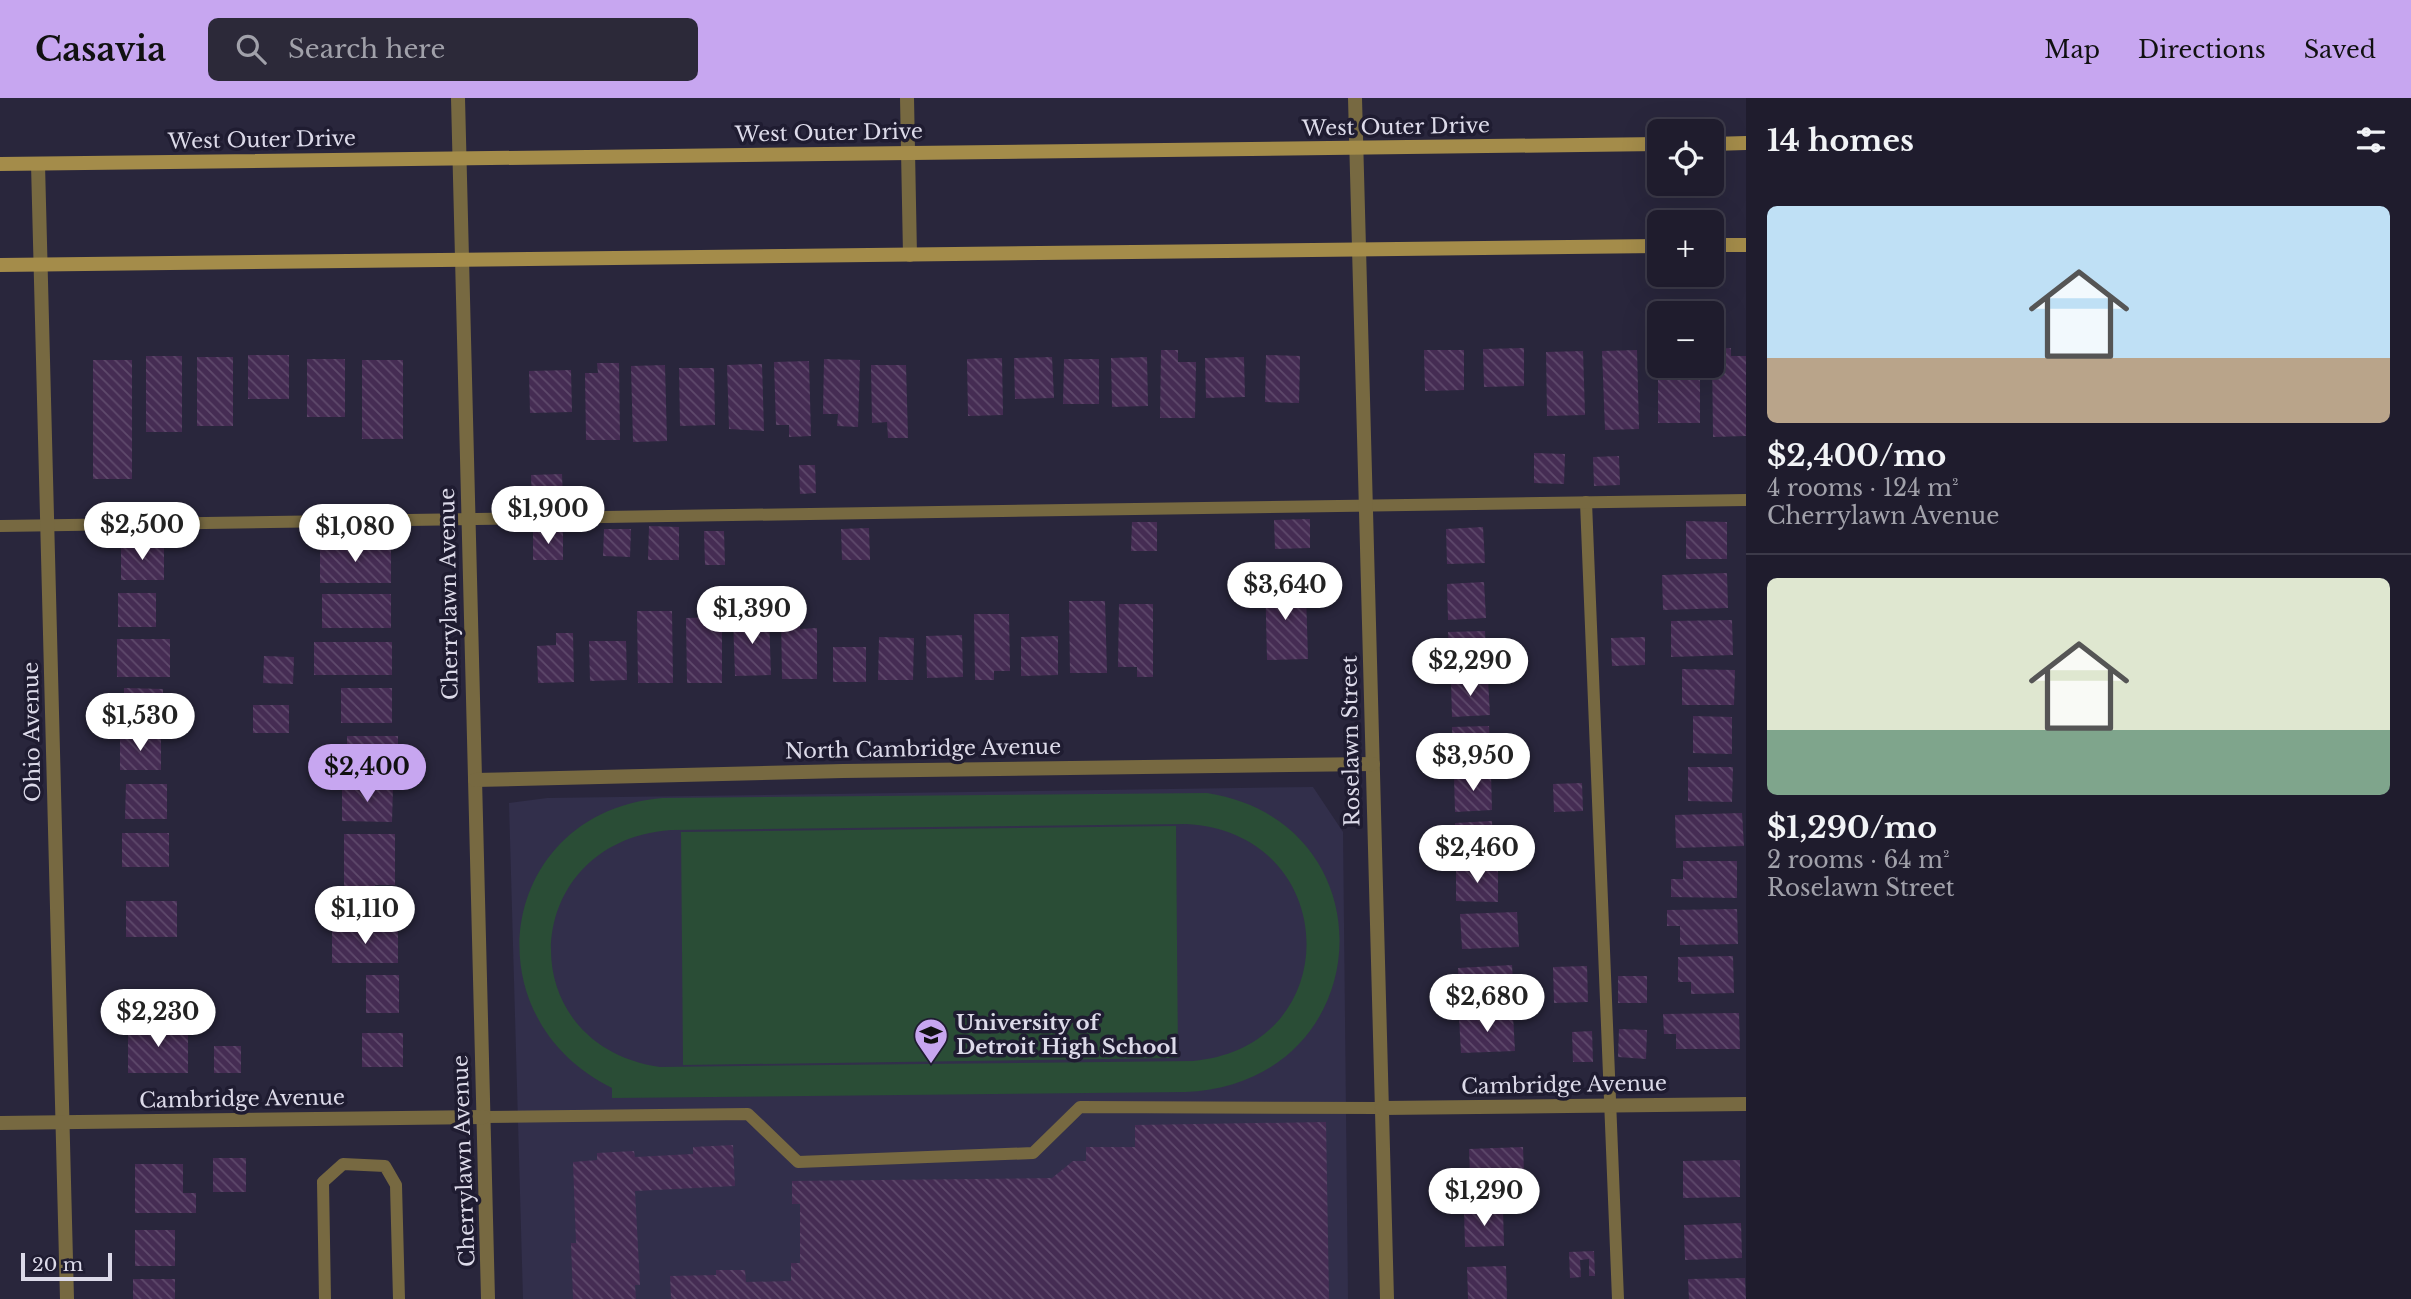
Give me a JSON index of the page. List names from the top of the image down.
{
  "streets": {
    "main road": ["West Outer Drive"],
    "street": [
      "Cherrylawn Avenue",
      "Ohio Avenue",
      "Roselawn Street",
      "North Cambridge Avenue",
      "Cambridge Avenue"
    ]
  },
  "crossings": [
    ["West Outer Drive", "Cherrylawn Avenue"],
    ["West Outer Drive", "Ohio Avenue"],
    ["West Outer Drive", "Roselawn Street"],
    ["Cherrylawn Avenue", "North Cambridge Avenue"],
    ["Cherrylawn Avenue", "Cambridge Avenue"],
    ["Ohio Avenue", "Cambridge Avenue"],
    ["Roselawn Street", "North Cambridge Avenue"],
    ["Roselawn Street", "Cambridge Avenue"]
  ],
  "places": {
    "school or university": ["University of Detroit High School"]
  },
  "scale_bar": "20 m",
  "page": {
    "header": "Casavia",
    "search": "Search here",
    "nav": ["Map", "Directions", "Saved"],
    "heading": "14 homes",
    "map_buttons": ["+", "−"],
    "list": [
      {
        "name": "$2,400/mo",
        "note": "4 rooms · 124 m² · Cherrylawn Avenue"
      },
      {
        "name": "$1,290/mo",
        "note": "2 rooms · 64 m² · Roselawn Street"
      }
    ],
    "price": [
      "$1,900",
      "$2,500",
      "$1,080",
      "$3,640",
      "$1,390",
      "$2,290",
      "$1,530",
      "$3,950",
      "$2,400",
      "$2,460",
      "$1,110",
      "$2,680",
      "$2,230",
      "$1,290"
    ],
    "scale": "20 m"
  }
}
